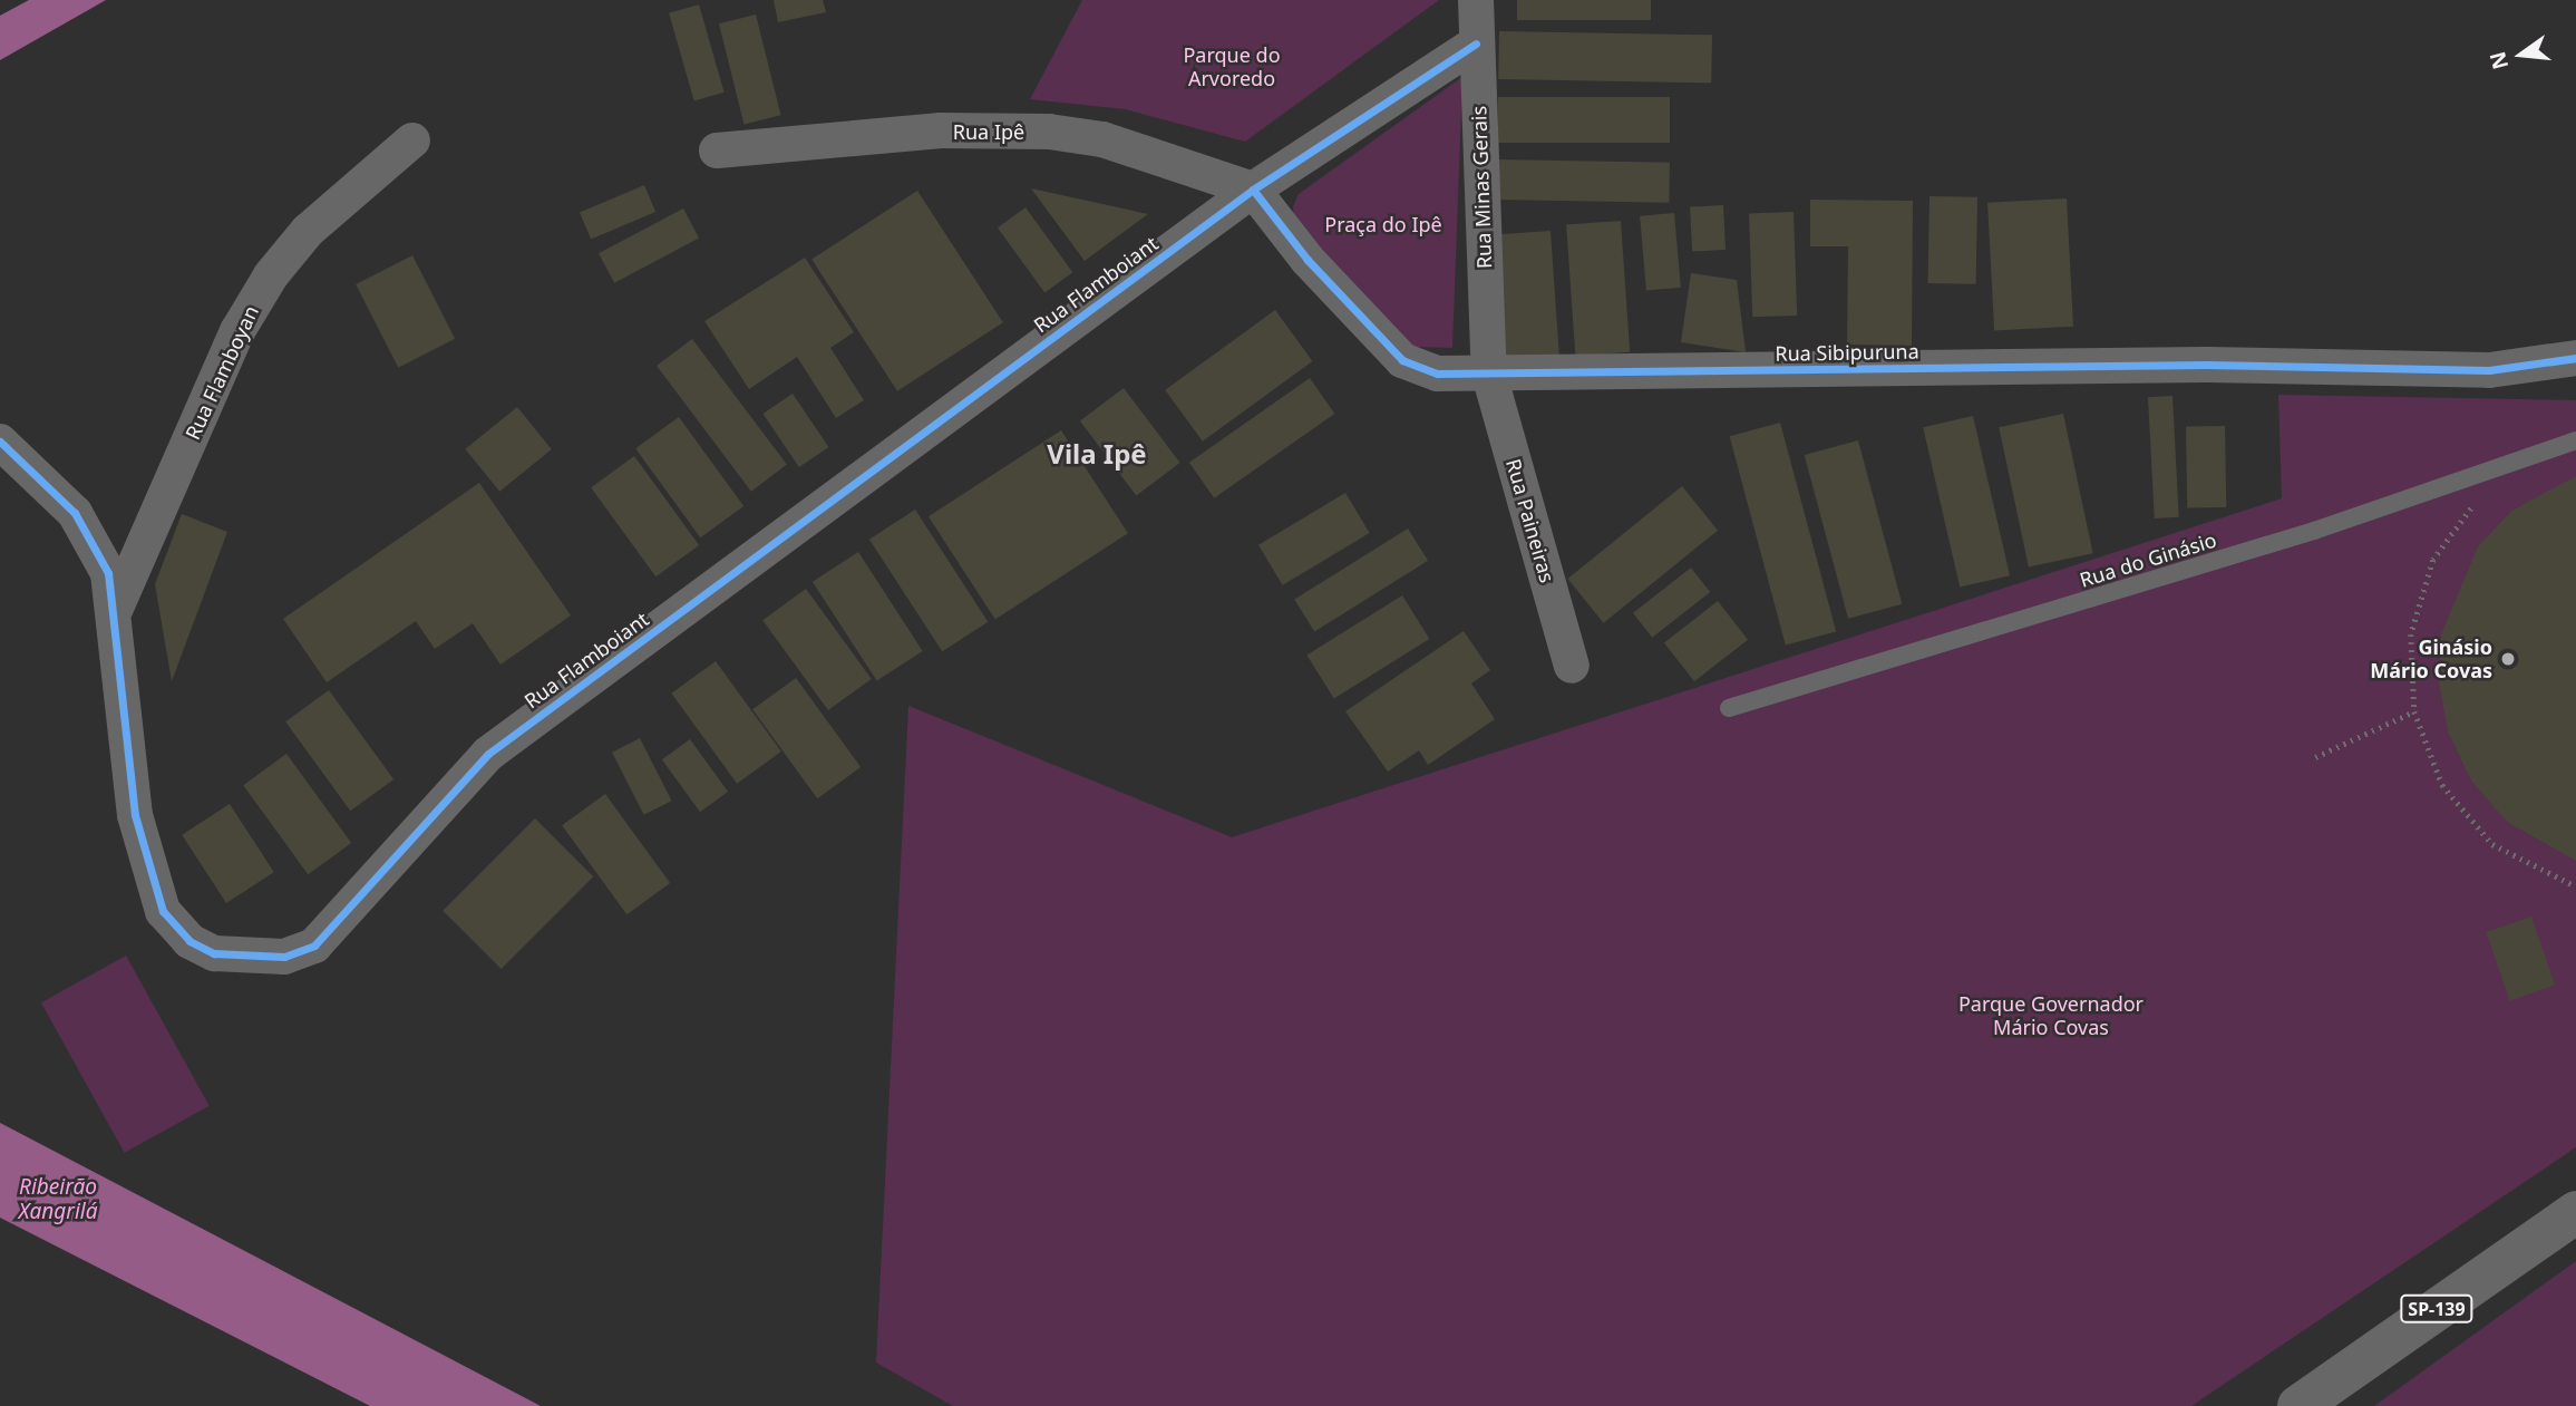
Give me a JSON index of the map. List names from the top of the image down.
{
  "streets": {
    "main road": ["SP-139"],
    "street": [
      "Rua Ipê",
      "Rua Minas Gerais",
      "Rua Flamboiant",
      "Rua Sibipuruna",
      "Rua Flamboyan",
      "Rua Paineiras"
    ],
    "lane": ["Rua do Ginásio"]
  },
  "crossings": [
    ["Rua Ipê", "Rua Flamboiant"],
    ["Rua Ipê", "Rua Sibipuruna"],
    ["Rua Minas Gerais", "Rua Flamboiant"],
    ["Rua Minas Gerais", "Rua Sibipuruna"],
    ["Rua Minas Gerais", "Rua Paineiras"],
    ["Rua Flamboiant", "Rua Sibipuruna"],
    ["Rua Flamboiant", "Rua Flamboyan"],
    ["Rua Sibipuruna", "Rua Paineiras"]
  ],
  "districts": ["Vila Ipê"],
  "water": ["Ribeirão Xangrilá"],
  "parks": ["Parque do Arvoredo", "Praça do Ipê", "Parque Governador Mário Covas"],
  "places": ["Ginásio Mário Covas"],
  "north": "left"
}
